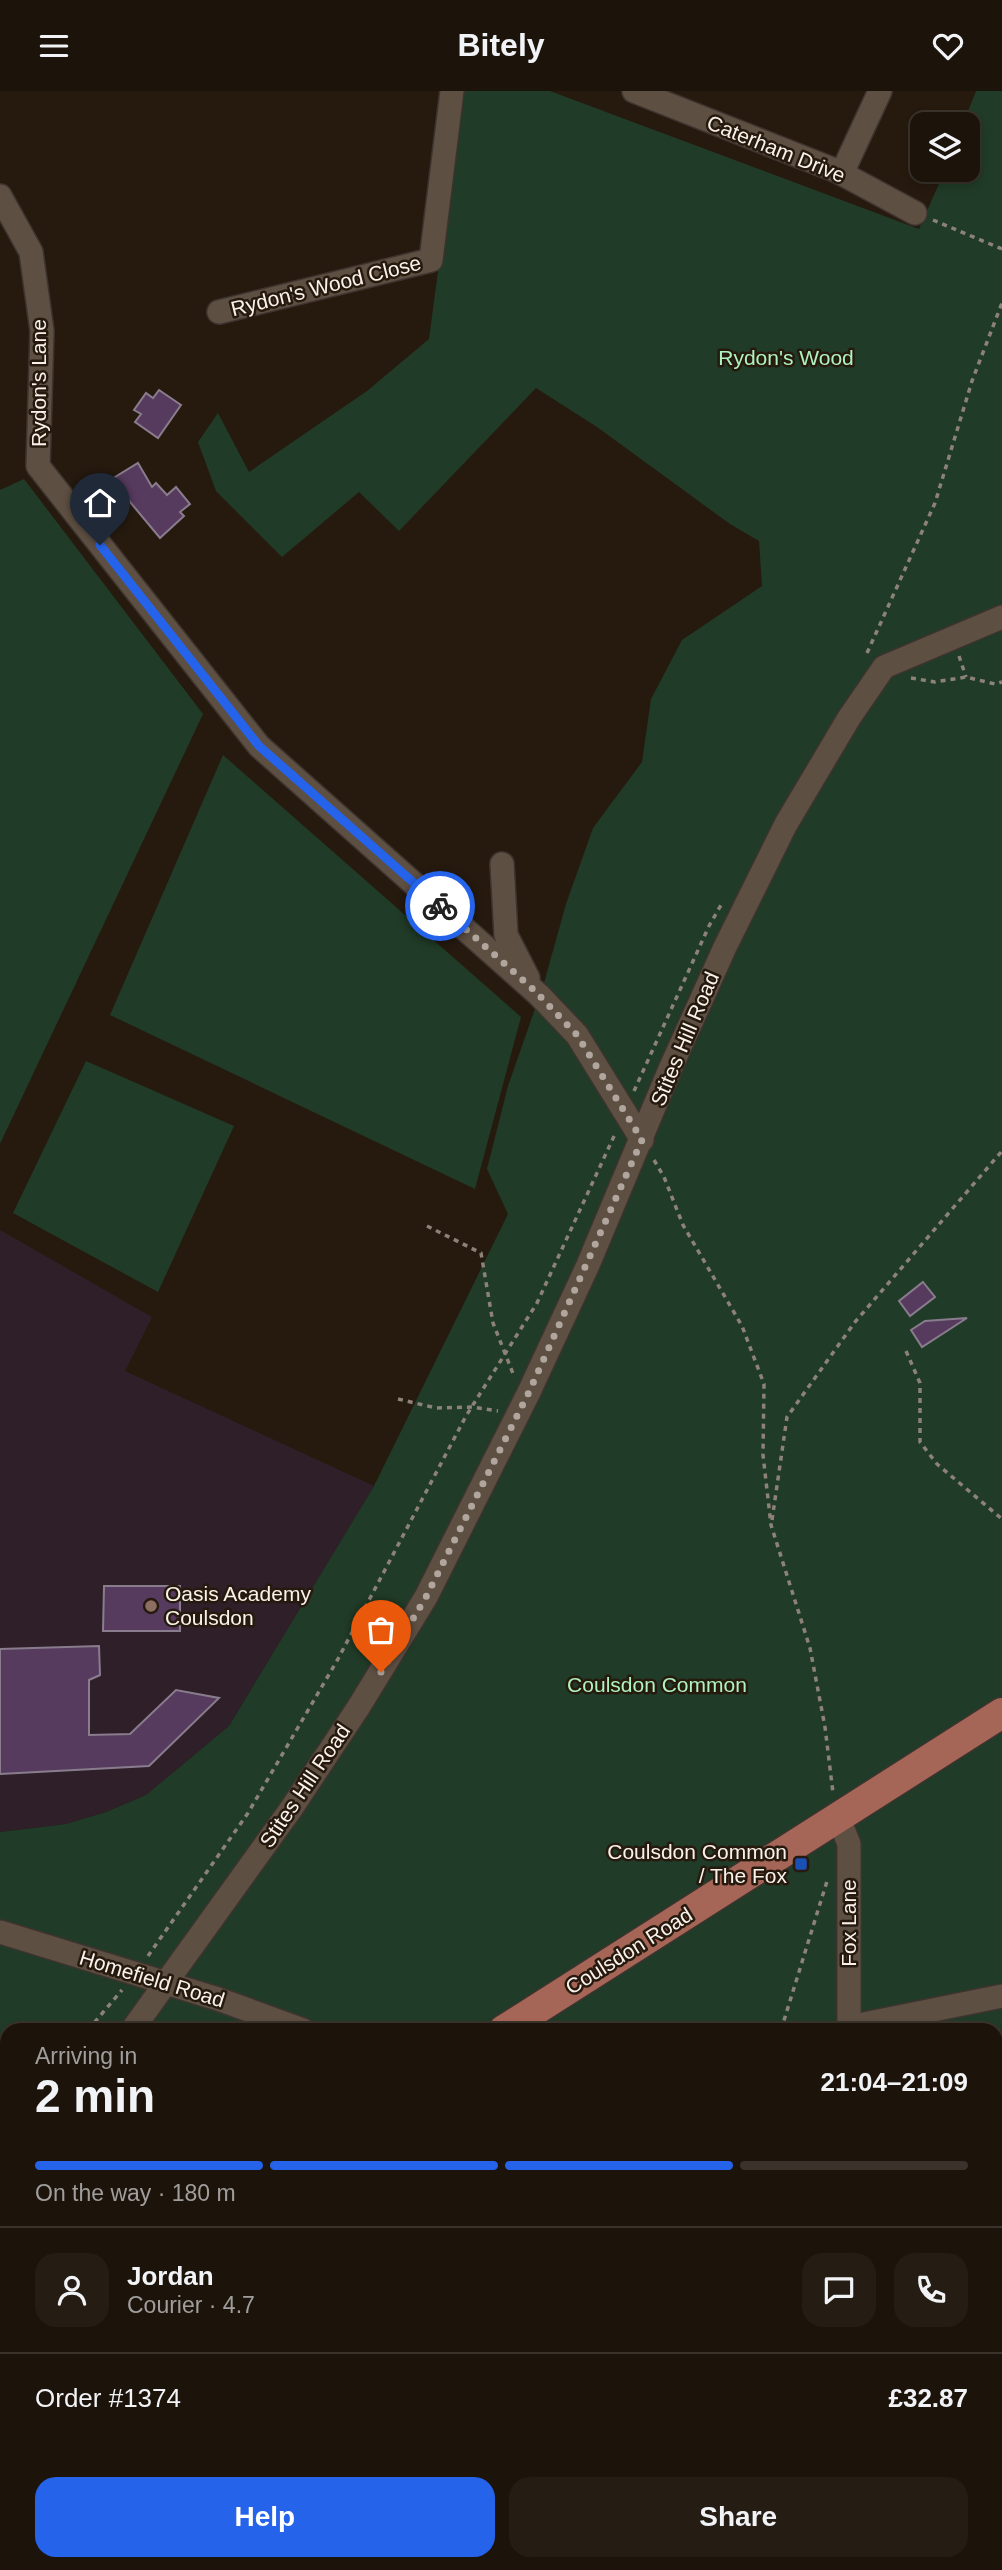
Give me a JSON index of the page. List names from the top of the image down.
{
  "streets": {
    "main road": ["Coulsdon Road"],
    "street": [
      "Caterham Drive",
      "Rydon's Wood Close",
      "Rydon's Lane",
      "Stites Hill Road",
      "Fox Lane",
      "Homefield Road"
    ]
  },
  "crossings": [
    ["Rydon's Lane", "Stites Hill Road"],
    ["Stites Hill Road", "Homefield Road"],
    ["Fox Lane", "Coulsdon Road"]
  ],
  "parks": ["Rydon's Wood", "Coulsdon Common"],
  "places": {
    "other": ["Oasis Academy Coulsdon"],
    "transit": ["Coulsdon Common / The Fox"]
  },
  "page": {
    "header": "Bitely",
    "heading": ["2 min", "Arriving in", "21:04–21:09"],
    "panel": [
      "Jordan",
      "Courier · 4.7",
      "Order #1374",
      "£32.87"
    ],
    "bar": "On the way · 180 m",
    "buttons": ["Help", "Share"]
  }
}
